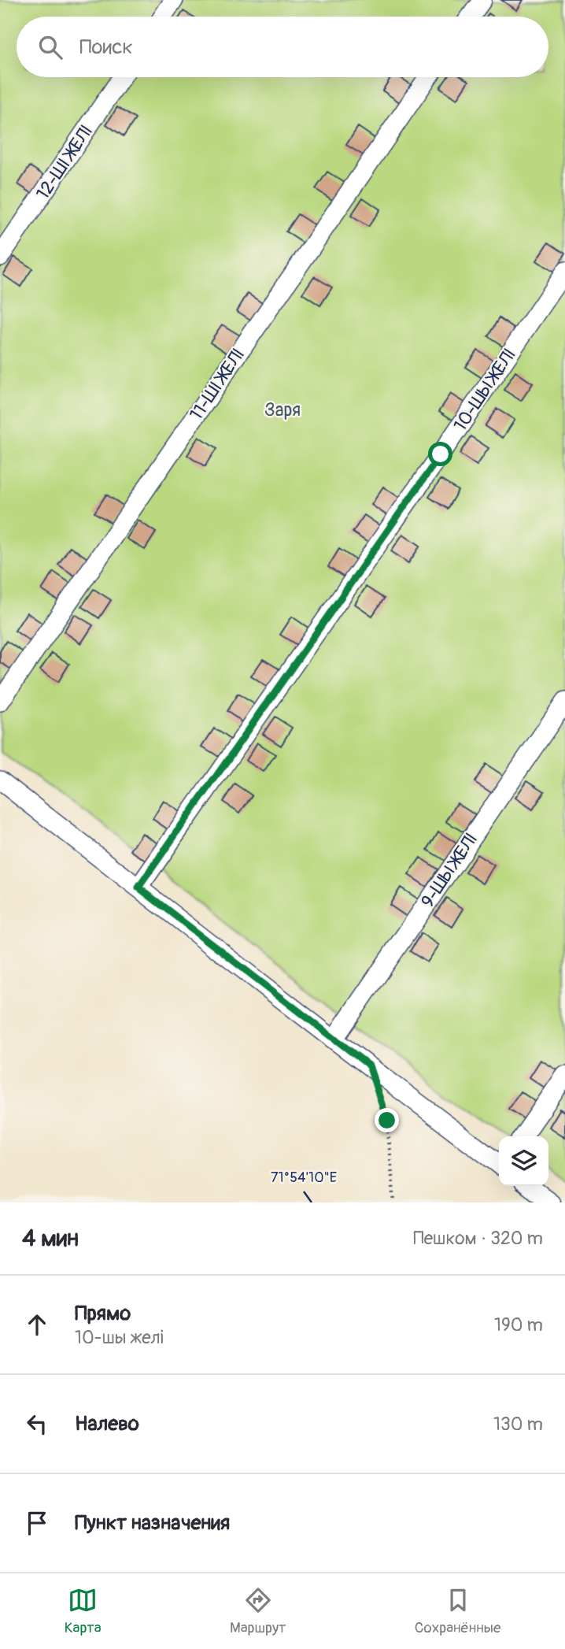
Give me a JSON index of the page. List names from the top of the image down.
{
  "streets": {
    "street": [
      "12-ШІ ЖЕЛІ",
      "11-ШІ ЖЕЛІ",
      "10-ШЫ ЖЕЛІ",
      "9-ШЫ ЖЕЛІ"
    ]
  },
  "parks": ["Заря"],
  "page": {
    "search": "Поиск",
    "heading": ["4 мин", "Пешком · 320 m"],
    "list": [
      ["Прямо", "10-шы желі", "190 m"],
      ["Налево", "130 m"],
      "Пункт назначения"
    ],
    "nav": ["Карта", "Маршрут", "Сохранённые"]
  },
  "coordinates": ["71°54'10\"E"]
}
